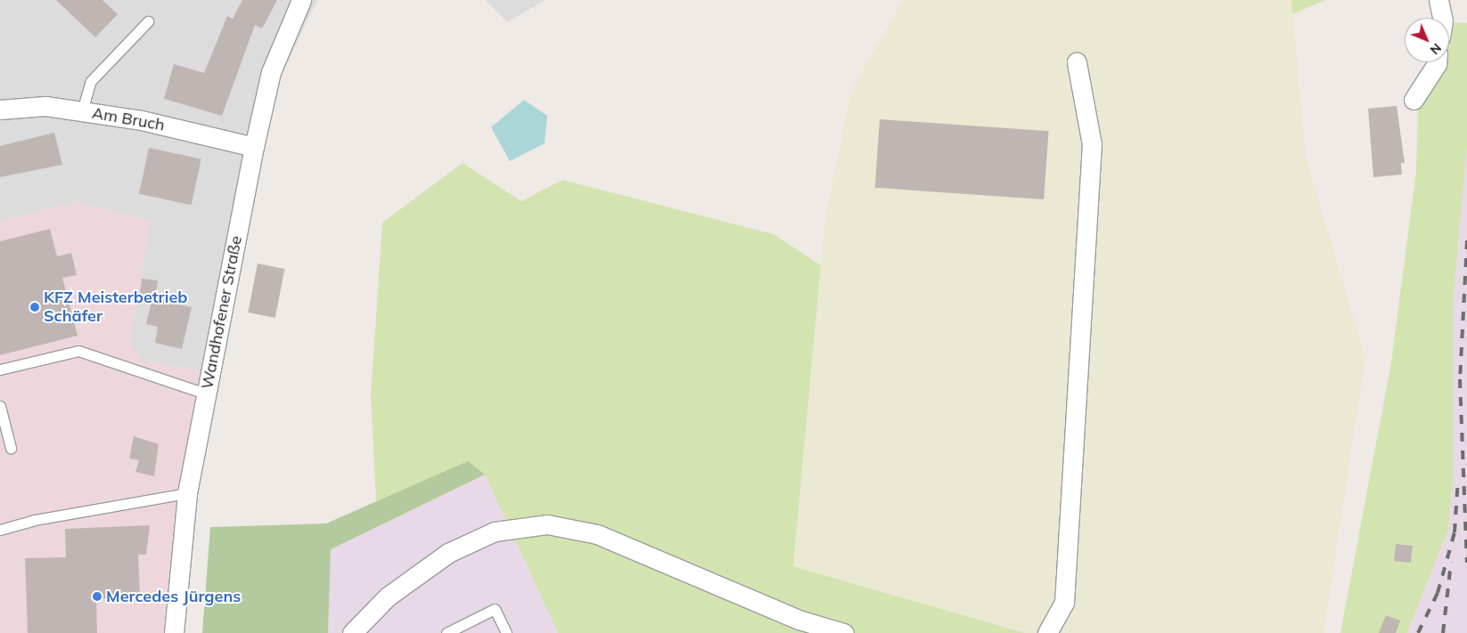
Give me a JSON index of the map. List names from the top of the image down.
{
  "streets": {
    "street": ["Am Bruch", "Wandhofener Straße"]
  },
  "crossings": [
    ["Am Bruch", "Wandhofener Straße"]
  ],
  "places": ["KFZ Meisterbetrieb Schäfer", "Mercedes Jürgens"],
  "north": "bottom right"
}
